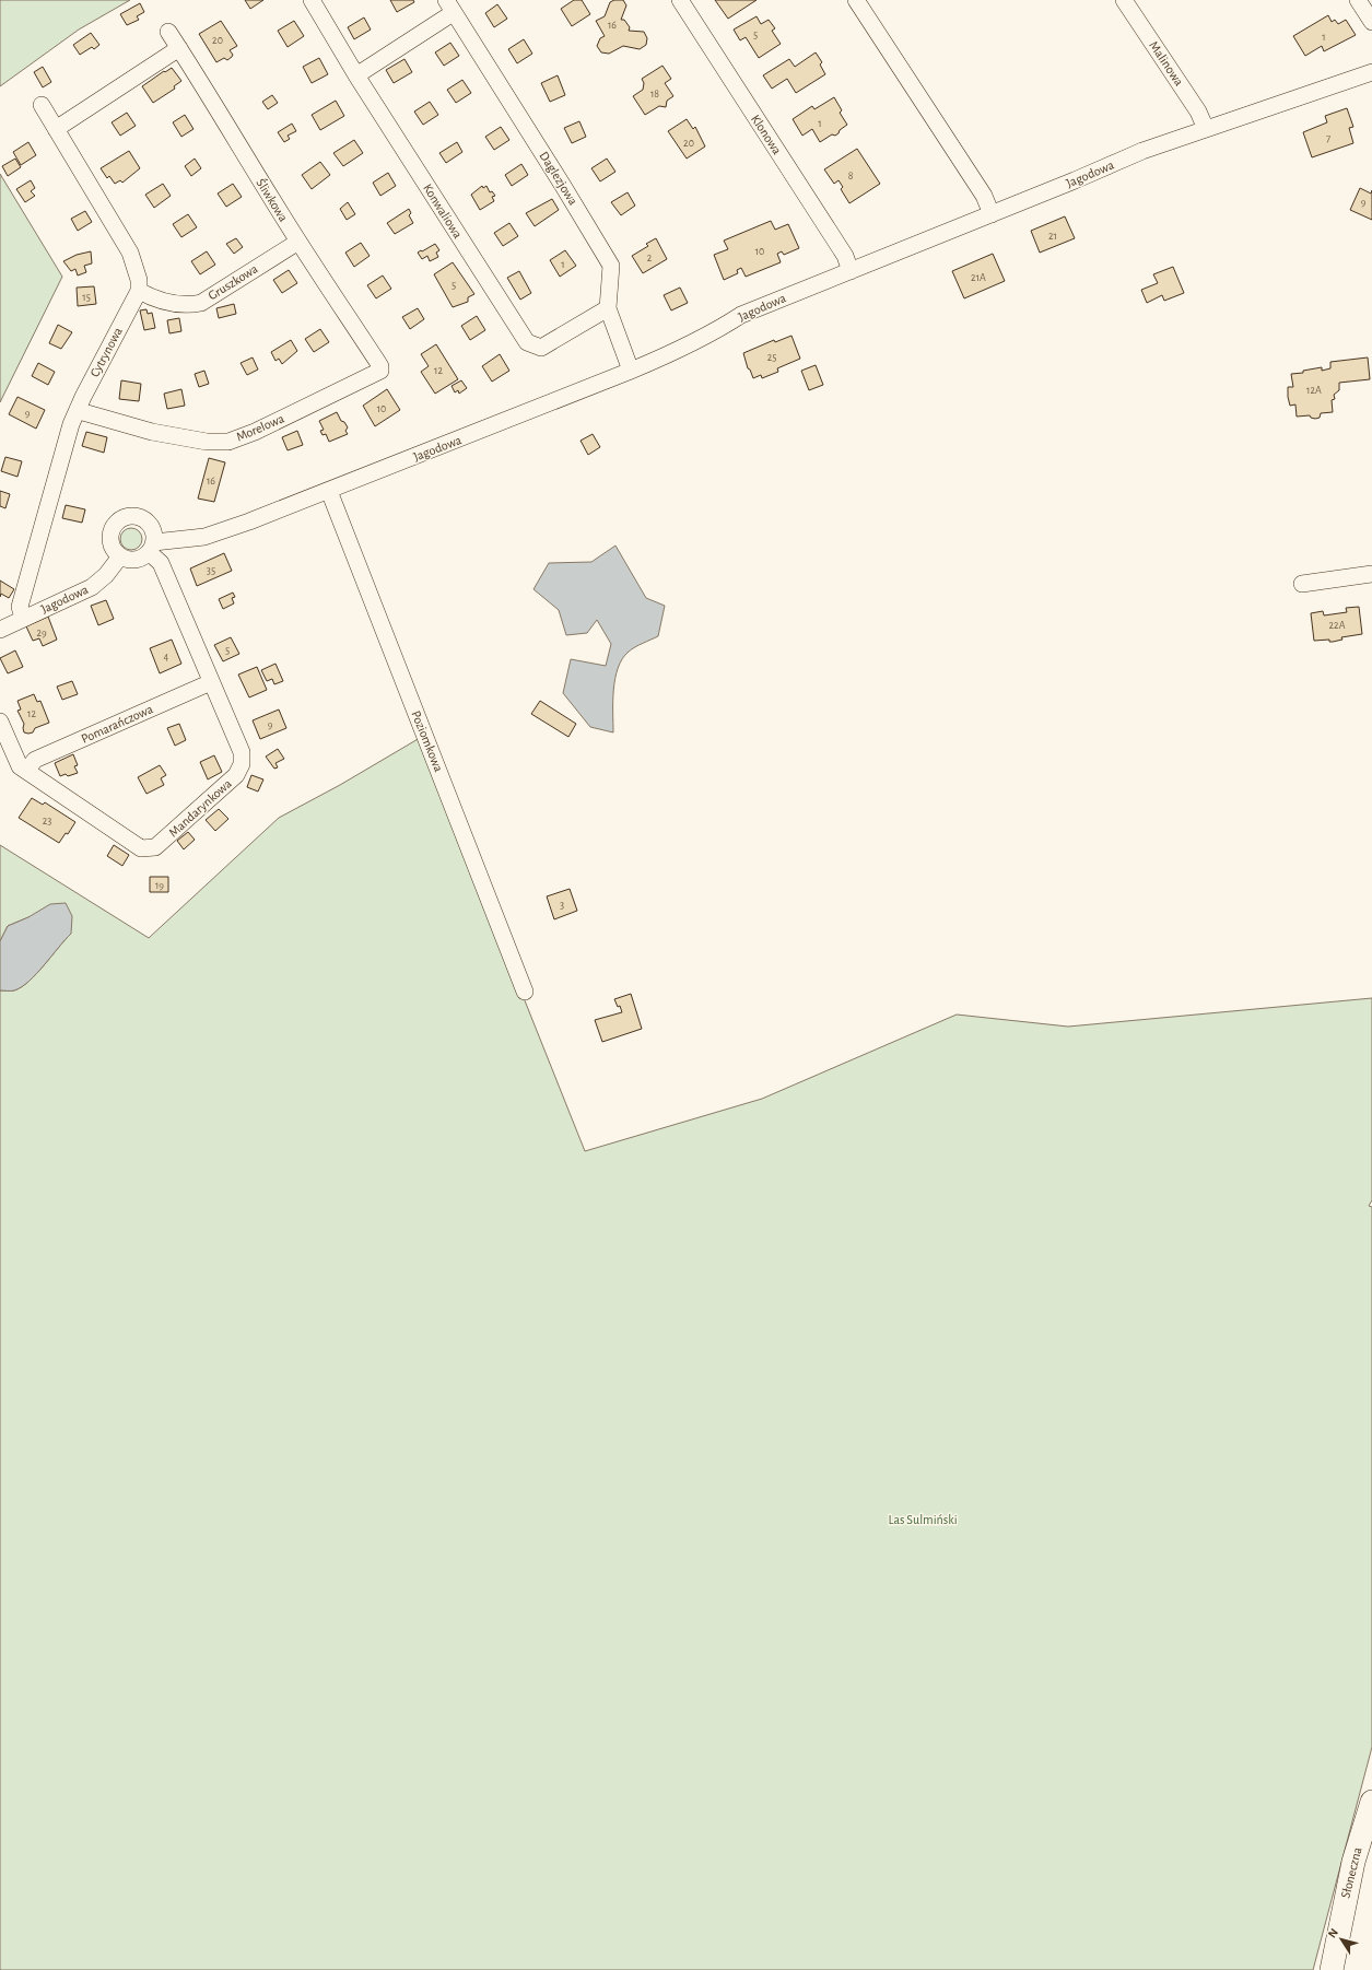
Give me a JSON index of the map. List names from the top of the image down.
{
  "streets": {
    "street": [
      "Malinowa",
      "Klonowa",
      "Jagodowa",
      "Daglezjowa",
      "Śliwkowa",
      "Konwaliowa",
      "Gruszkowa",
      "Cytrynowa",
      "Morelowa",
      "Pomarańczowa",
      "Poziomkowa",
      "Mandarynkowa",
      "Słoneczna"
    ]
  },
  "crossings": [
    ["Malinowa", "Jagodowa"],
    ["Klonowa", "Jagodowa"],
    ["Jagodowa", "Daglezjowa"],
    ["Jagodowa", "Cytrynowa"],
    ["Jagodowa", "Poziomkowa"],
    ["Jagodowa", "Mandarynkowa"],
    ["Daglezjowa", "Konwaliowa"],
    ["Śliwkowa", "Gruszkowa"],
    ["Śliwkowa", "Morelowa"],
    ["Gruszkowa", "Cytrynowa"],
    ["Cytrynowa", "Morelowa"],
    ["Pomarańczowa", "Mandarynkowa"]
  ],
  "parks": ["Las Sulmiński"],
  "house_numbers": [
    "16",
    "5",
    "1",
    "20",
    "18",
    "1",
    "7",
    "20",
    "8",
    "9",
    "21",
    "10",
    "2",
    "1",
    "21A",
    "5",
    "15",
    "25",
    "12",
    "12A",
    "10",
    "9",
    "16",
    "35",
    "22A",
    "29",
    "5",
    "4",
    "12",
    "9",
    "23",
    "19",
    "3"
  ],
  "north": "top left"
}
